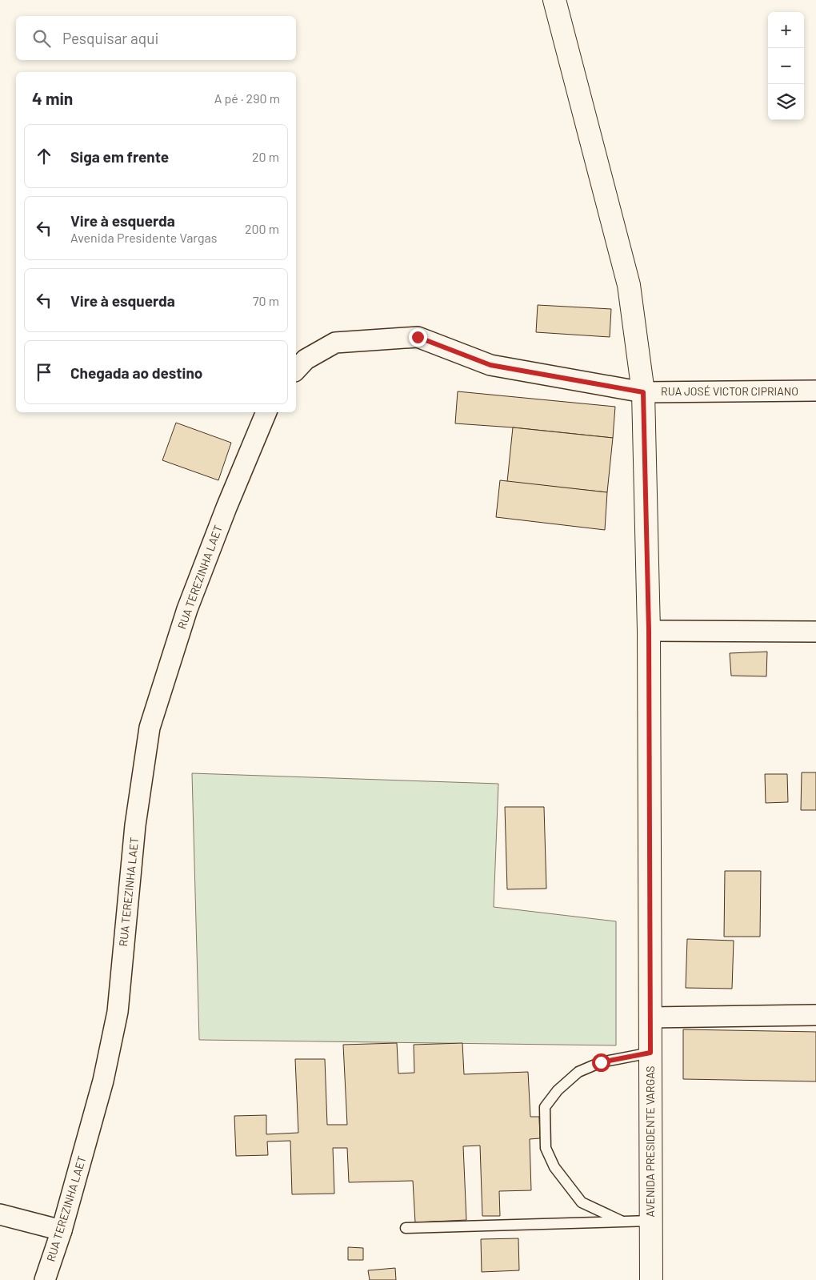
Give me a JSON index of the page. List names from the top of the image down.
{
  "streets": {
    "main road": ["AVENIDA PRESIDENTE VARGAS"],
    "street": ["RUA JOSÉ VICTOR CIPRIANO", "RUA TEREZINHA LAET"]
  },
  "crossings": [
    ["RUA JOSÉ VICTOR CIPRIANO", "AVENIDA PRESIDENTE VARGAS"]
  ],
  "page": {
    "map_buttons": ["+", "−"],
    "search": "Pesquisar aqui",
    "heading": ["4 min", "A pé · 290 m"],
    "list": [
      ["Siga em frente", "20 m"],
      ["Vire à esquerda", "Avenida Presidente Vargas", "200 m"],
      ["Vire à esquerda", "70 m"],
      "Chegada ao destino"
    ]
  }
}
